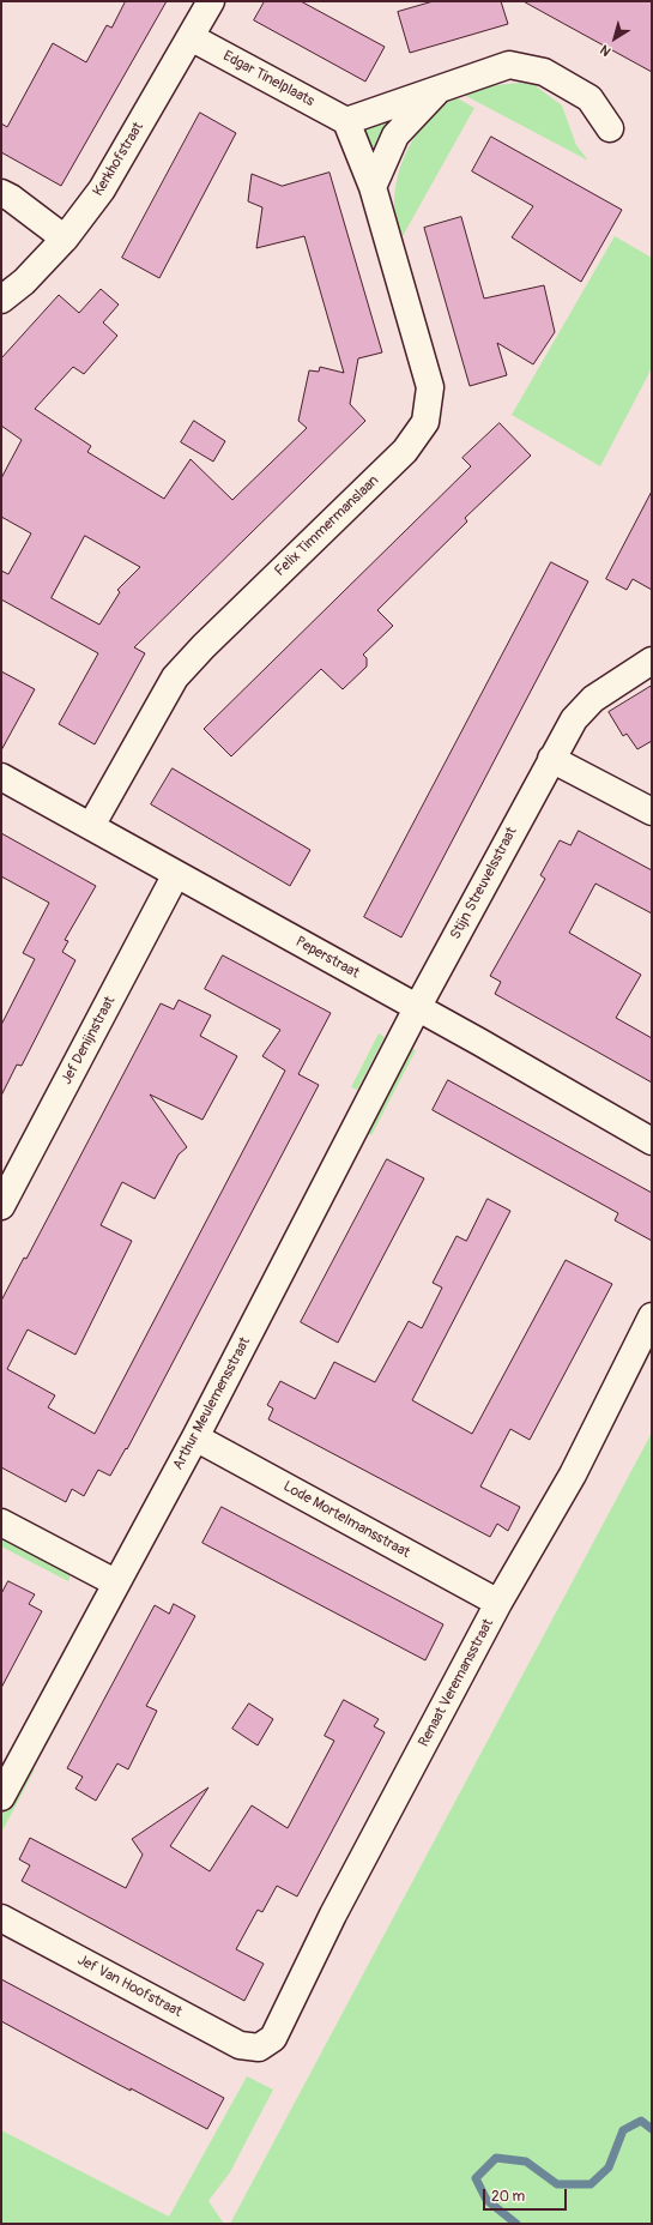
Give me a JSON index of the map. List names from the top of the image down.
{
  "streets": {
    "street": [
      "Edgar Tinelplaats",
      "Kerkhofstraat",
      "Felix Timmermanslaan",
      "Stijn Streuvelsstraat",
      "Peperstraat",
      "Jef Denijnstraat",
      "Arthur Meulemensstraat",
      "Lode Mortelmansstraat",
      "Renaat Veremansstraat",
      "Jef Van Hoofstraat"
    ]
  },
  "crossings": [
    ["Edgar Tinelplaats", "Kerkhofstraat"],
    ["Felix Timmermanslaan", "Peperstraat"],
    ["Stijn Streuvelsstraat", "Peperstraat"],
    ["Stijn Streuvelsstraat", "Arthur Meulemensstraat"],
    ["Peperstraat", "Jef Denijnstraat"],
    ["Peperstraat", "Arthur Meulemensstraat"],
    ["Arthur Meulemensstraat", "Lode Mortelmansstraat"],
    ["Lode Mortelmansstraat", "Renaat Veremansstraat"],
    ["Renaat Veremansstraat", "Jef Van Hoofstraat"]
  ],
  "scale_bar": "20 m",
  "north": "bottom left"
}
